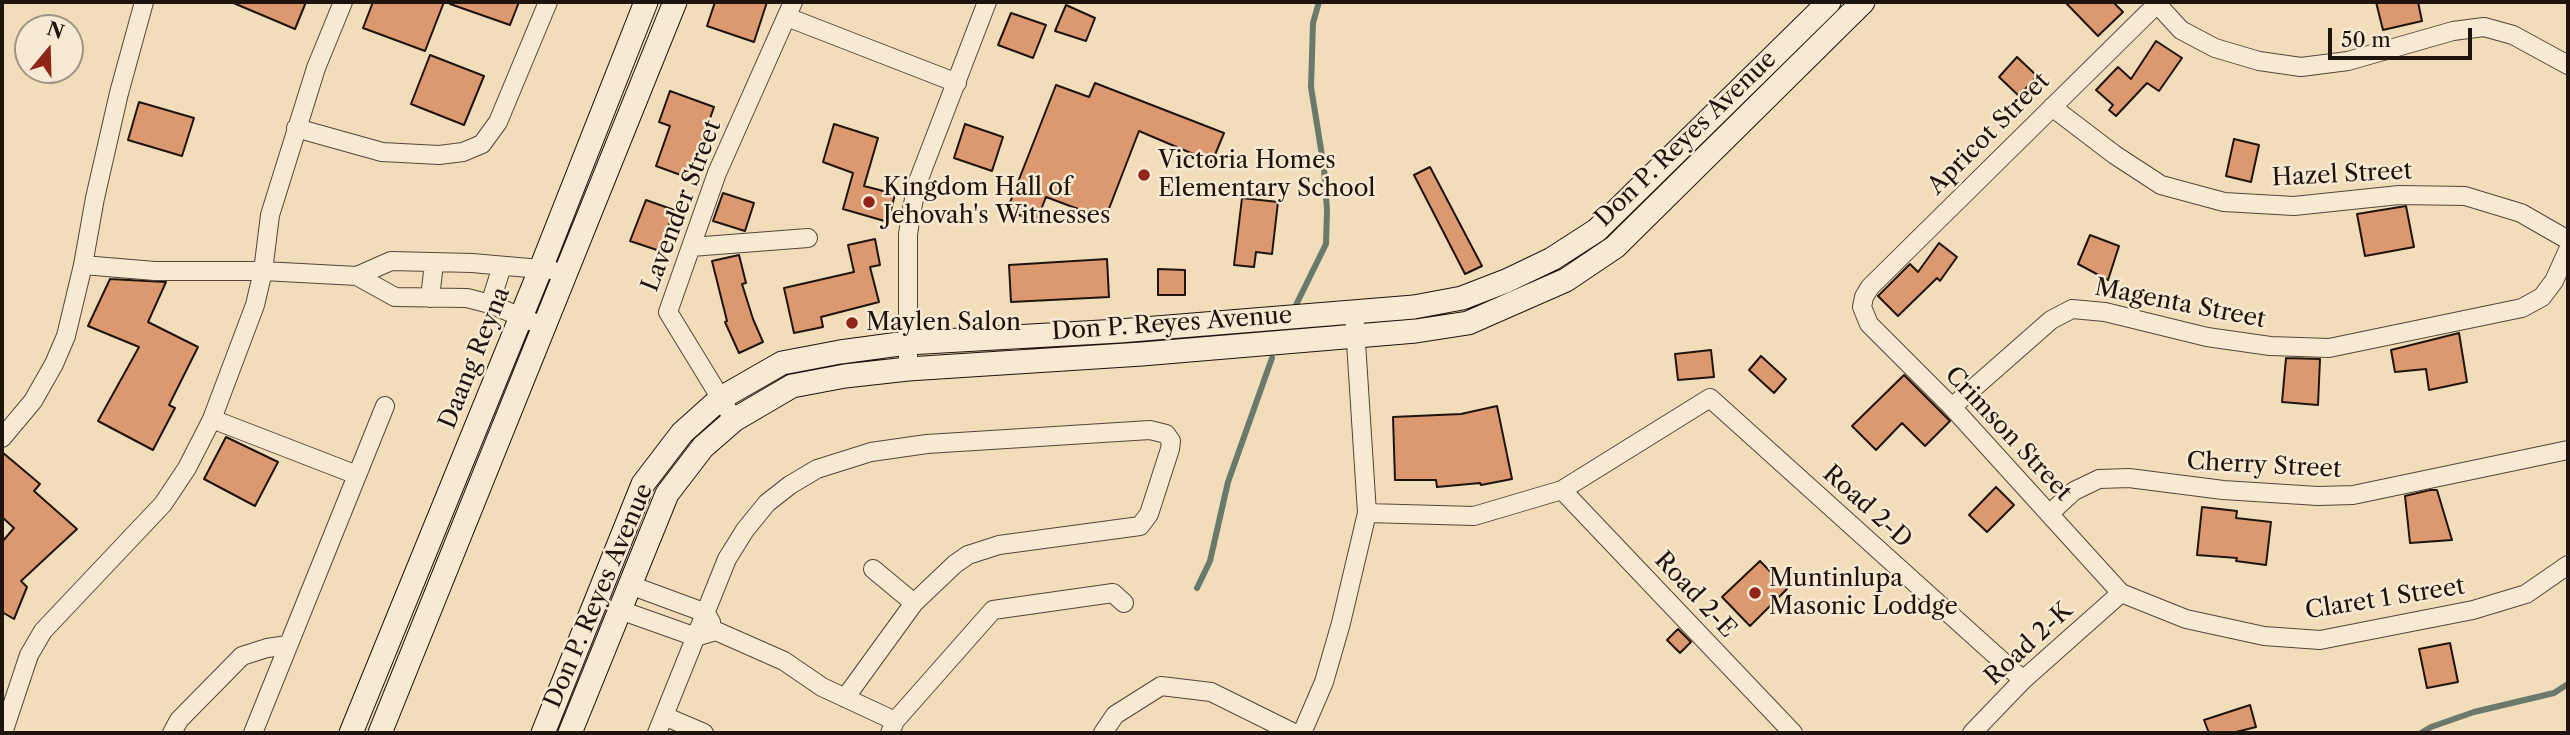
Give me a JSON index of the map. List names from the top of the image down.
{
  "streets": {
    "street": [
      "Apricot Street",
      "Don P. Reyes Avenue",
      "Hazel Street",
      "Lavender Street",
      "Magenta Street",
      "Daang Reyna",
      "Crimson Street",
      "Cherry Street",
      "Road 2-D",
      "Road 2-E",
      "Claret 1 Street",
      "Road 2-K"
    ]
  },
  "crossings": [
    ["Apricot Street", "Hazel Street"],
    ["Apricot Street", "Crimson Street"],
    ["Don P. Reyes Avenue", "Lavender Street"],
    ["Magenta Street", "Crimson Street"],
    ["Crimson Street", "Cherry Street"],
    ["Crimson Street", "Claret 1 Street"],
    ["Crimson Street", "Road 2-K"],
    ["Road 2-D", "Road 2-E"],
    ["Road 2-D", "Road 2-K"],
    ["Claret 1 Street", "Road 2-K"]
  ],
  "places": [
    "Victoria Homes Elementary School",
    "Kingdom Hall of Jehovah's Witnesses",
    "Maylen Salon",
    "Muntinlupa Masonic Loddge"
  ],
  "scale_bar": "50 m",
  "north": "top"
}
